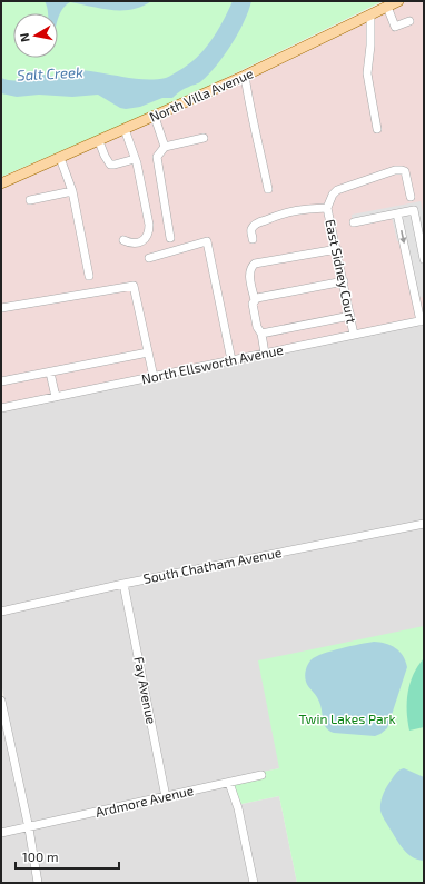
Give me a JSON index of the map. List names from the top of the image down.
{
  "streets": {
    "main road": ["North Villa Avenue"],
    "street": [
      "East Sidney Court",
      "North Ellsworth Avenue",
      "South Chatham Avenue",
      "Fay Avenue",
      "Ardmore Avenue"
    ]
  },
  "crossings": [
    ["East Sidney Court", "North Ellsworth Avenue"],
    ["South Chatham Avenue", "Fay Avenue"],
    ["Fay Avenue", "Ardmore Avenue"]
  ],
  "water": ["Salt Creek"],
  "parks": ["Twin Lakes Park"],
  "scale_bar": "100 m",
  "north": "left"
}
